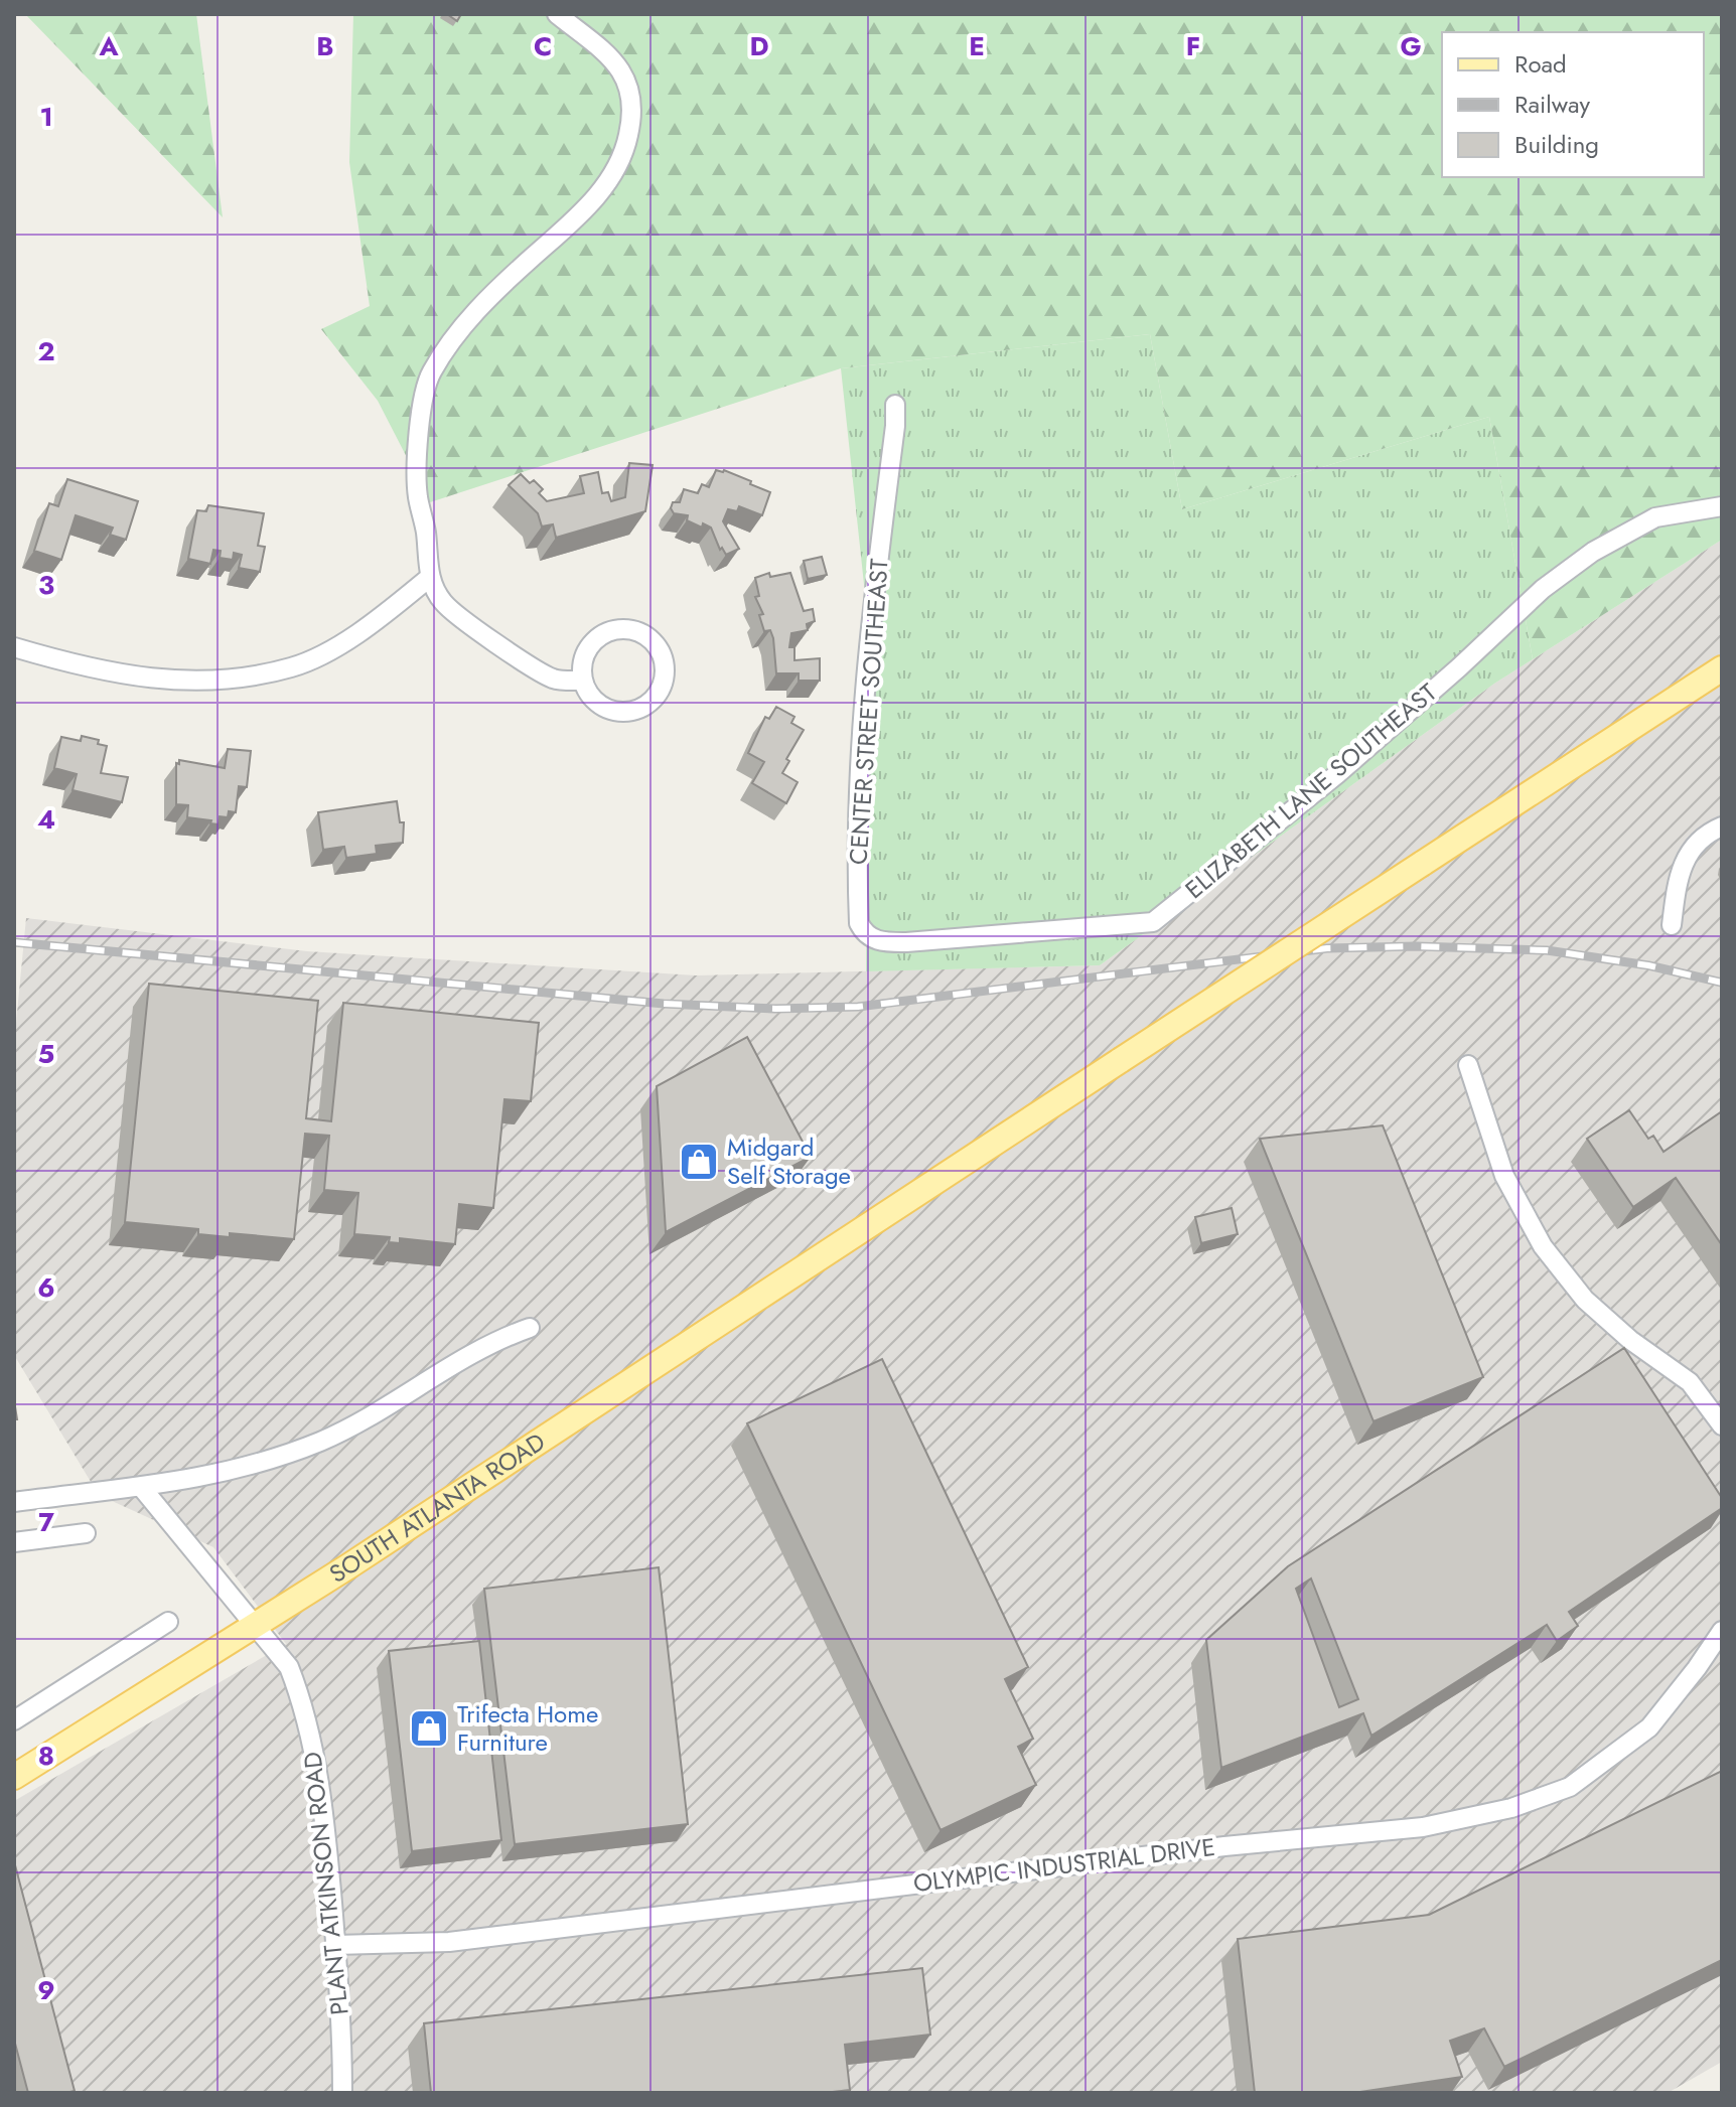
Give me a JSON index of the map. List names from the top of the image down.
{
  "streets": {
    "main road": ["SOUTH ATLANTA ROAD"],
    "street": [
      "CENTER STREET SOUTHEAST",
      "ELIZABETH LANE SOUTHEAST",
      "OLYMPIC INDUSTRIAL DRIVE",
      "PLANT ATKINSON ROAD"
    ]
  },
  "crossings": [
    ["CENTER STREET SOUTHEAST", "ELIZABETH LANE SOUTHEAST"],
    ["SOUTH ATLANTA ROAD", "PLANT ATKINSON ROAD"],
    ["OLYMPIC INDUSTRIAL DRIVE", "PLANT ATKINSON ROAD"]
  ],
  "places": {
    "shop": ["Midgard Self Storage", "Trifecta Home Furniture"]
  },
  "legend": ["Road", "Railway", "Building"],
  "grid": {
    "columns": [
      "A",
      "B",
      "C",
      "D",
      "E",
      "F",
      "G"
    ],
    "rows": [
      "1",
      "2",
      "3",
      "4",
      "5",
      "6",
      "7",
      "8",
      "9"
    ]
  }
}
